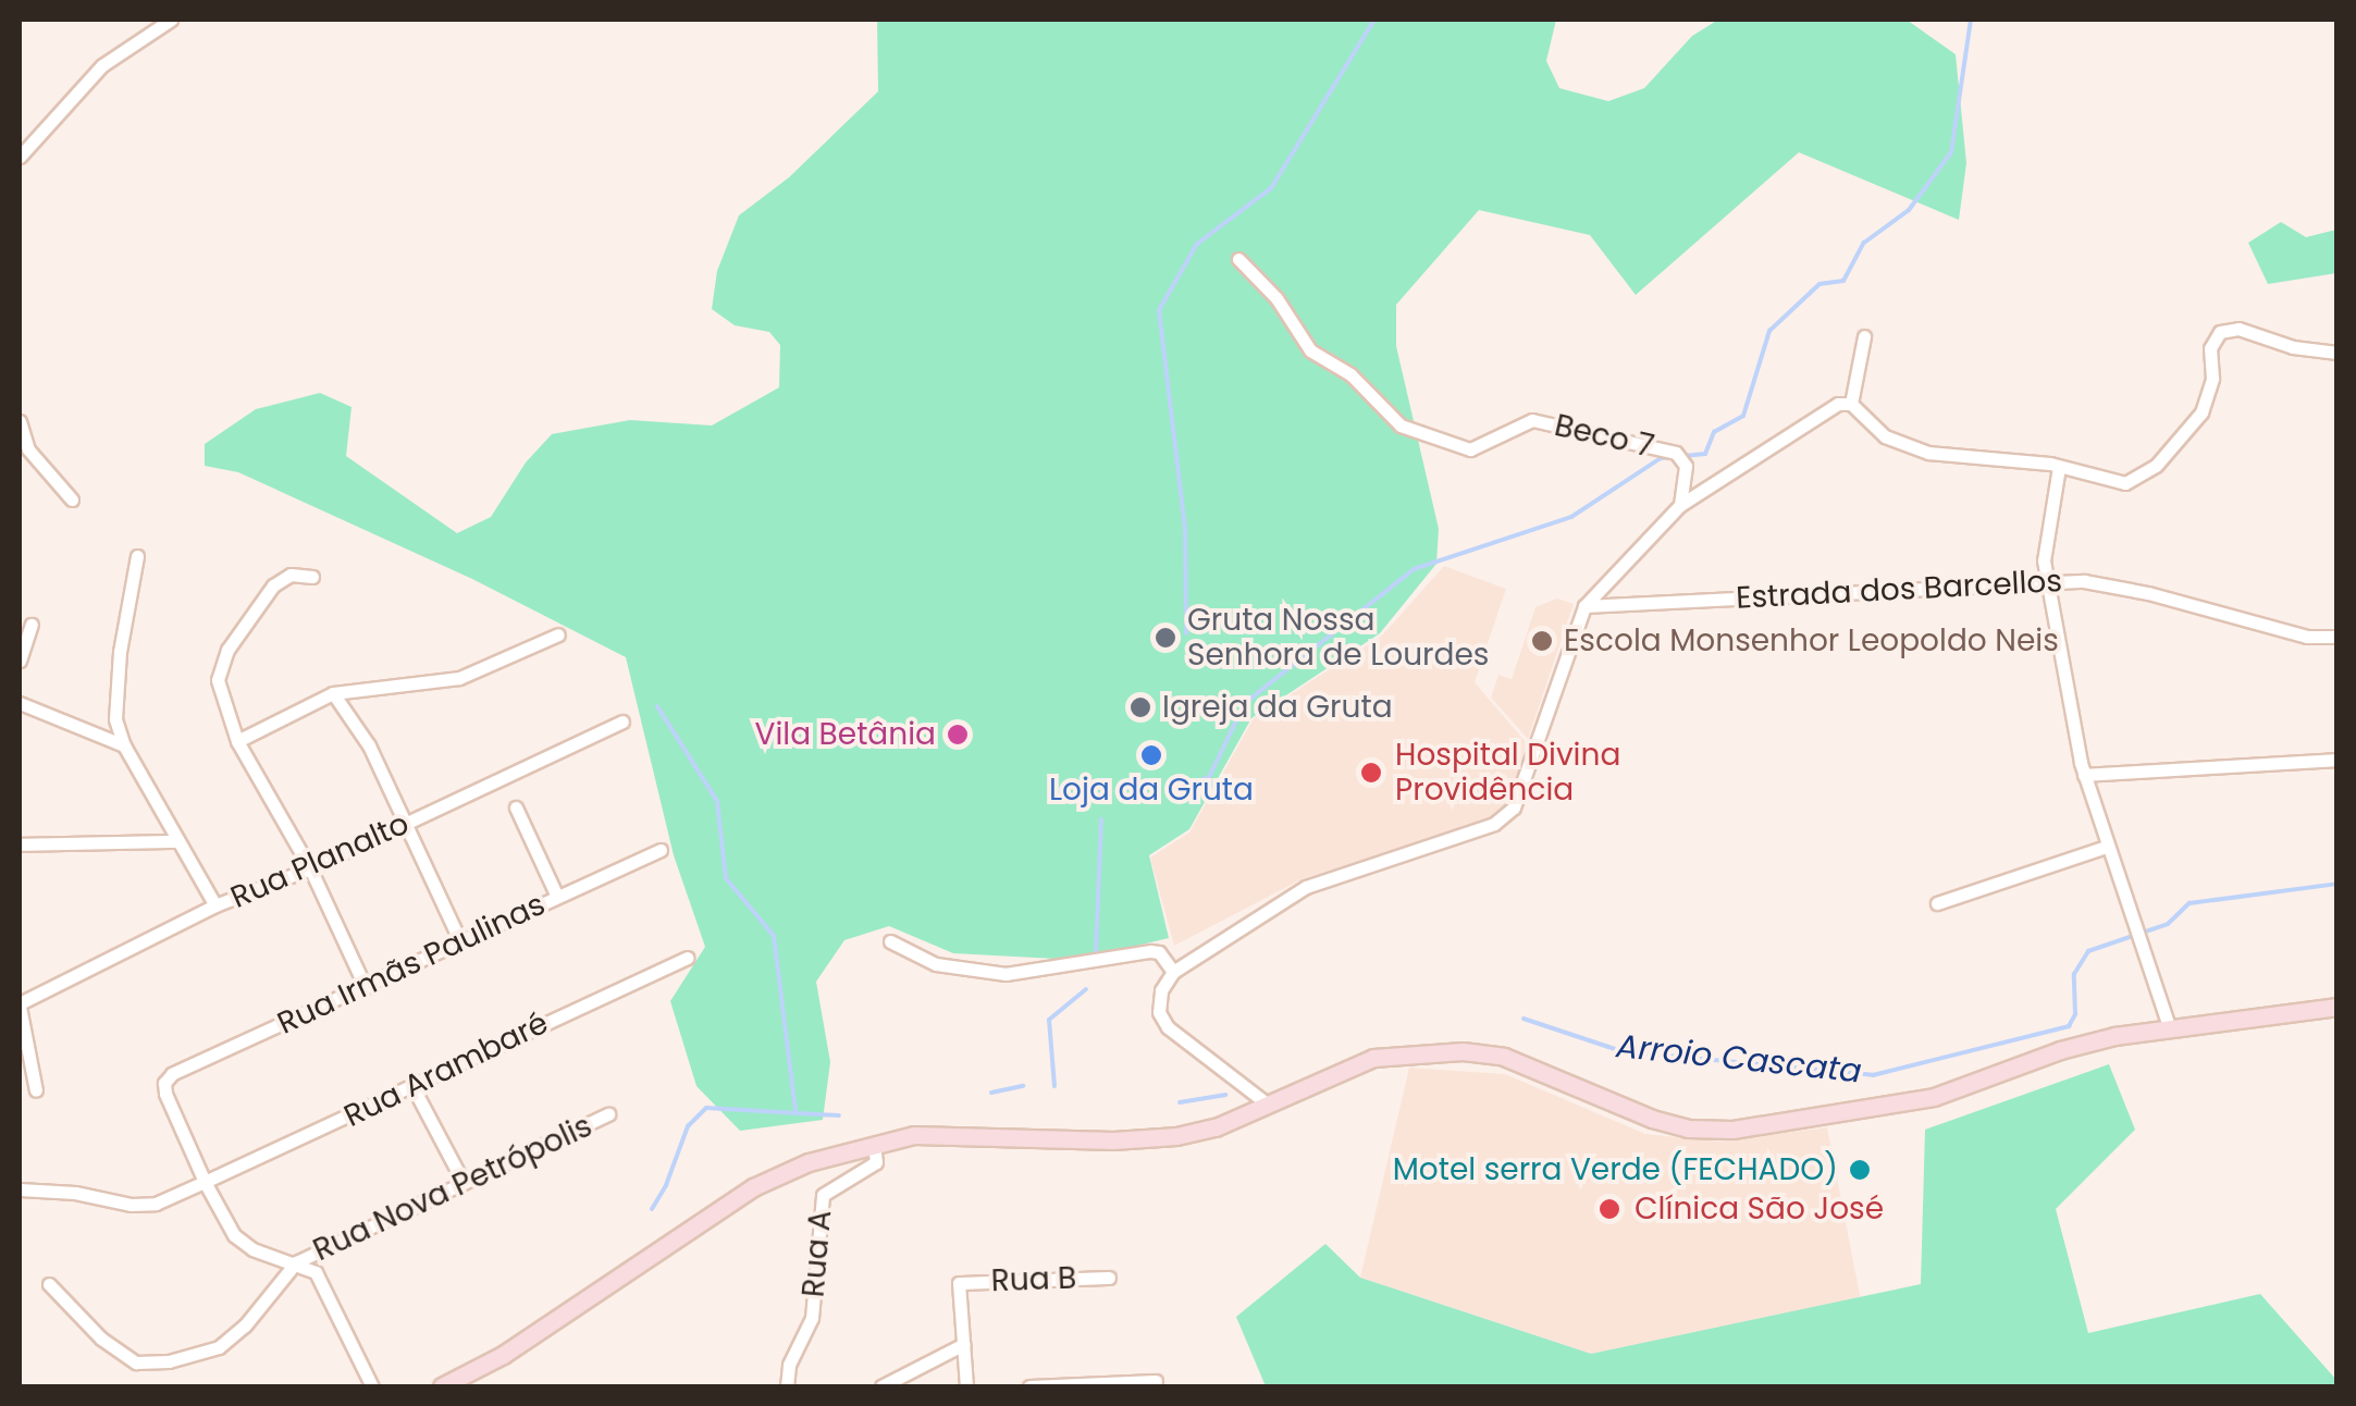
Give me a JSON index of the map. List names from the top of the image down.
{
  "streets": {
    "street": [
      "Beco 7",
      "Estrada dos Barcellos",
      "Rua Planalto",
      "Rua Irmãs Paulinas",
      "Rua Arambaré",
      "Rua Nova Petrópolis",
      "Rua A",
      "Rua B"
    ]
  },
  "crossings": [
    ["Rua Irmãs Paulinas", "Rua Arambaré"]
  ],
  "water": ["Arroio Cascata"],
  "places": [
    "Gruta Nossa Senhora de Lourdes",
    "Escola Monsenhor Leopoldo Neis",
    "Igreja da Gruta",
    "Vila Betânia",
    "Loja da Gruta",
    "Hospital Divina Providência",
    "Motel serra Verde (FECHADO)",
    "Clínica São José"
  ]
}
